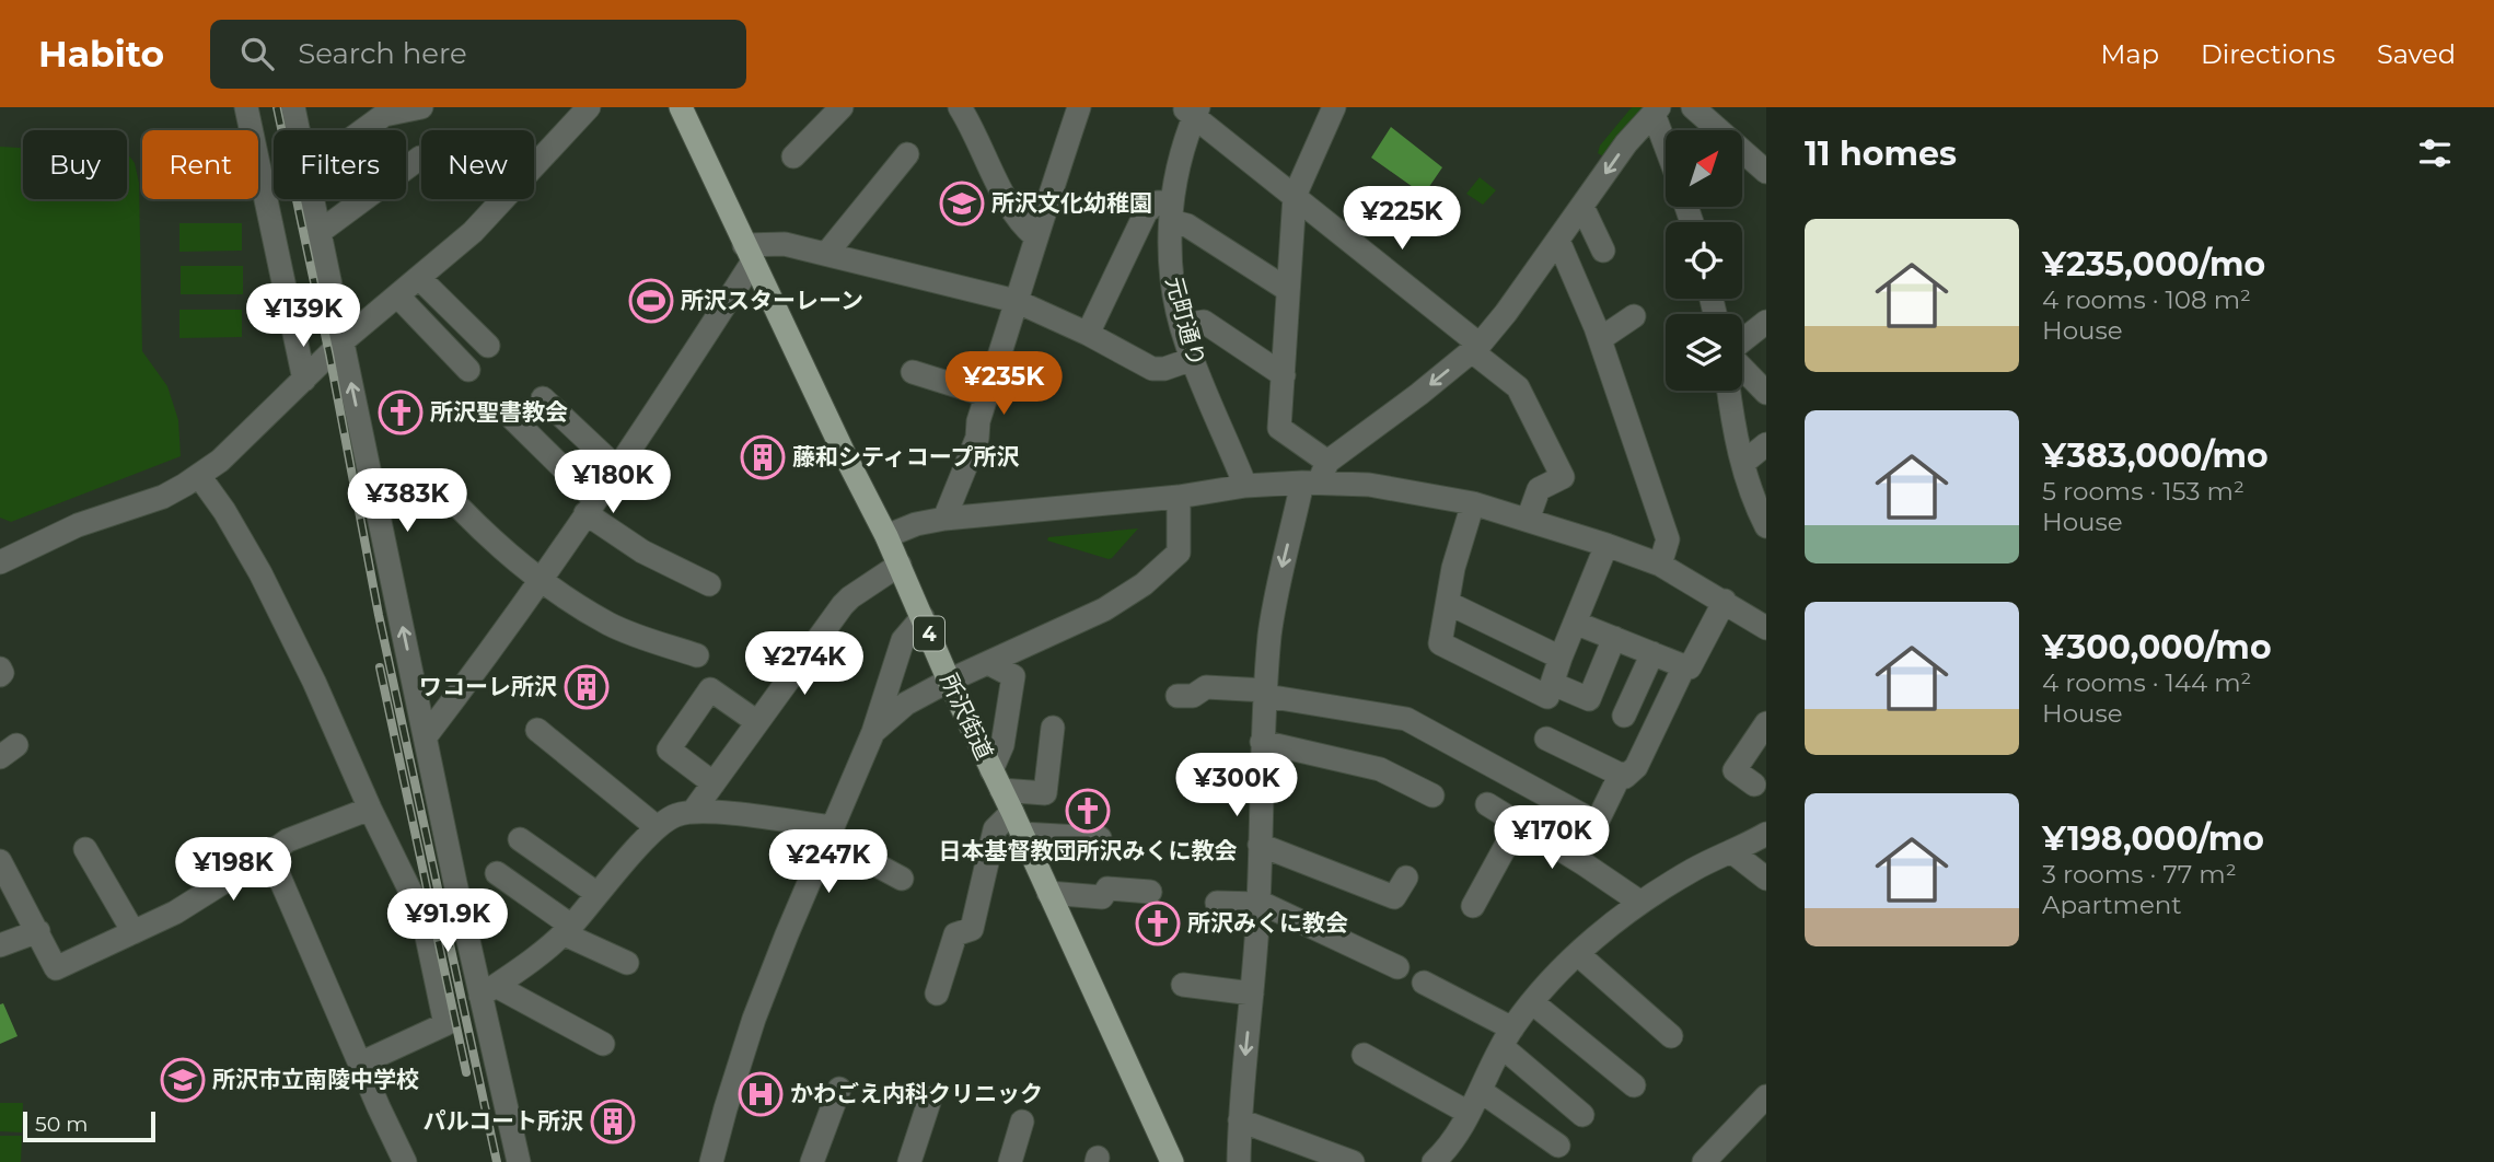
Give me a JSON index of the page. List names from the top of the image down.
{
  "streets": {
    "main road": ["4", "所沢街道"],
    "street": ["元町通り"]
  },
  "places": {
    "school or university": ["所沢文化幼稚園", "所沢市立南陵中学校"],
    "sports": ["所沢スターレーン"],
    "church": ["所沢聖書教会", "日本基督教団所沢みくに教会", "所沢みくに教会"],
    "building": ["藤和シティコープ所沢", "ワコーレ所沢", "パルコート所沢"],
    "hospital": ["かわごえ内科クリニック"]
  },
  "scale_bar": "50 m",
  "north": "top right",
  "page": {
    "header": "Habito",
    "search": "Search here",
    "nav": ["Map", "Directions", "Saved"],
    "heading": "11 homes",
    "chip": [
      "Buy",
      "Rent",
      "Filters",
      "New"
    ],
    "price": [
      "¥225K",
      "¥139K",
      "¥235K",
      "¥180K",
      "¥383K",
      "¥274K",
      "¥300K",
      "¥170K",
      "¥247K",
      "¥198K",
      "¥91.9K"
    ],
    "list": [
      {
        "name": "¥235,000/mo",
        "note": "4 rooms · 108 m² · House"
      },
      {
        "name": "¥383,000/mo",
        "note": "5 rooms · 153 m² · House"
      },
      {
        "name": "¥300,000/mo",
        "note": "4 rooms · 144 m² · House"
      },
      {
        "name": "¥198,000/mo",
        "note": "3 rooms · 77 m² · Apartment"
      }
    ],
    "scale": "50 m"
  }
}
